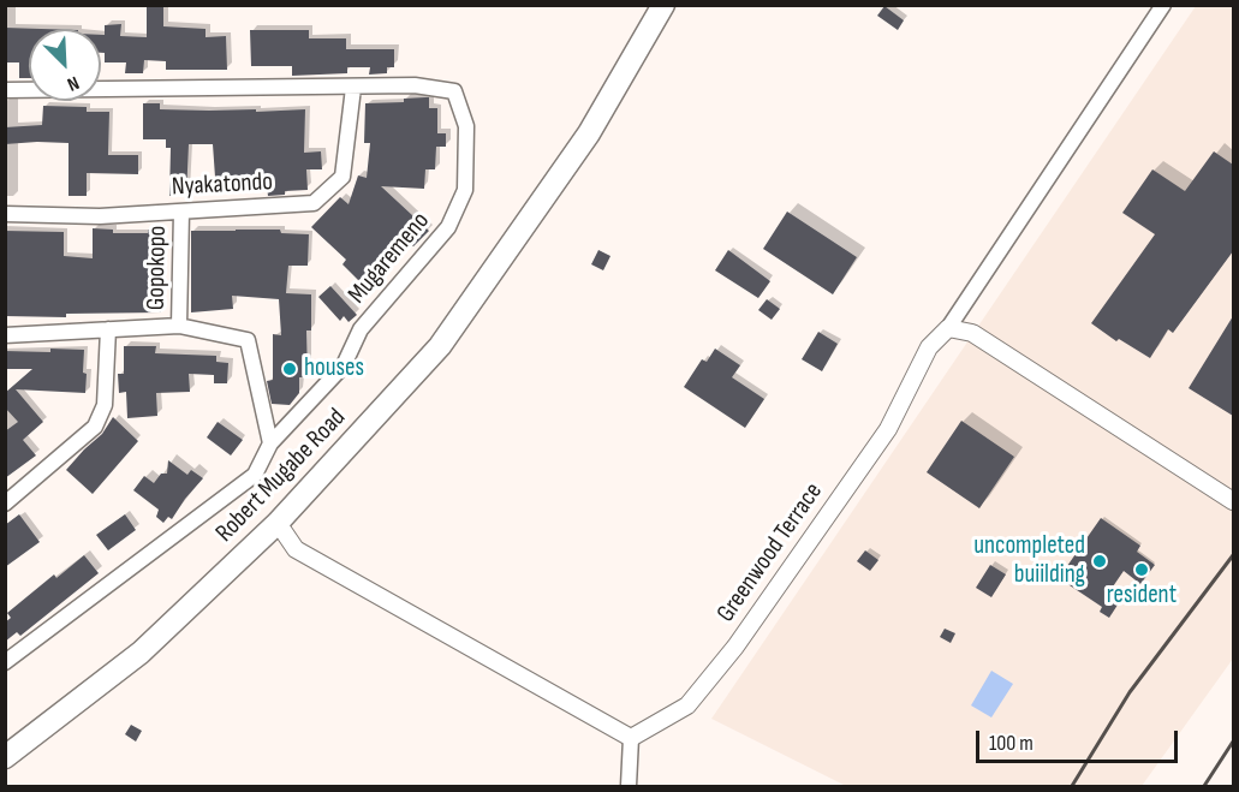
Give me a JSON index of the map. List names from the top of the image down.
{
  "streets": {
    "main road": ["Robert Mugabe Road"],
    "street": [
      "Nyakatondo",
      "Mugaremeno",
      "Gopokopo",
      "Greenwood Terrace"
    ]
  },
  "crossings": [
    ["Nyakatondo", "Mugaremeno"],
    ["Nyakatondo", "Gopokopo"]
  ],
  "places": ["houses", "uncompleted buiilding", "resident"],
  "scale_bar": "100 m",
  "north": "bottom right"
}
